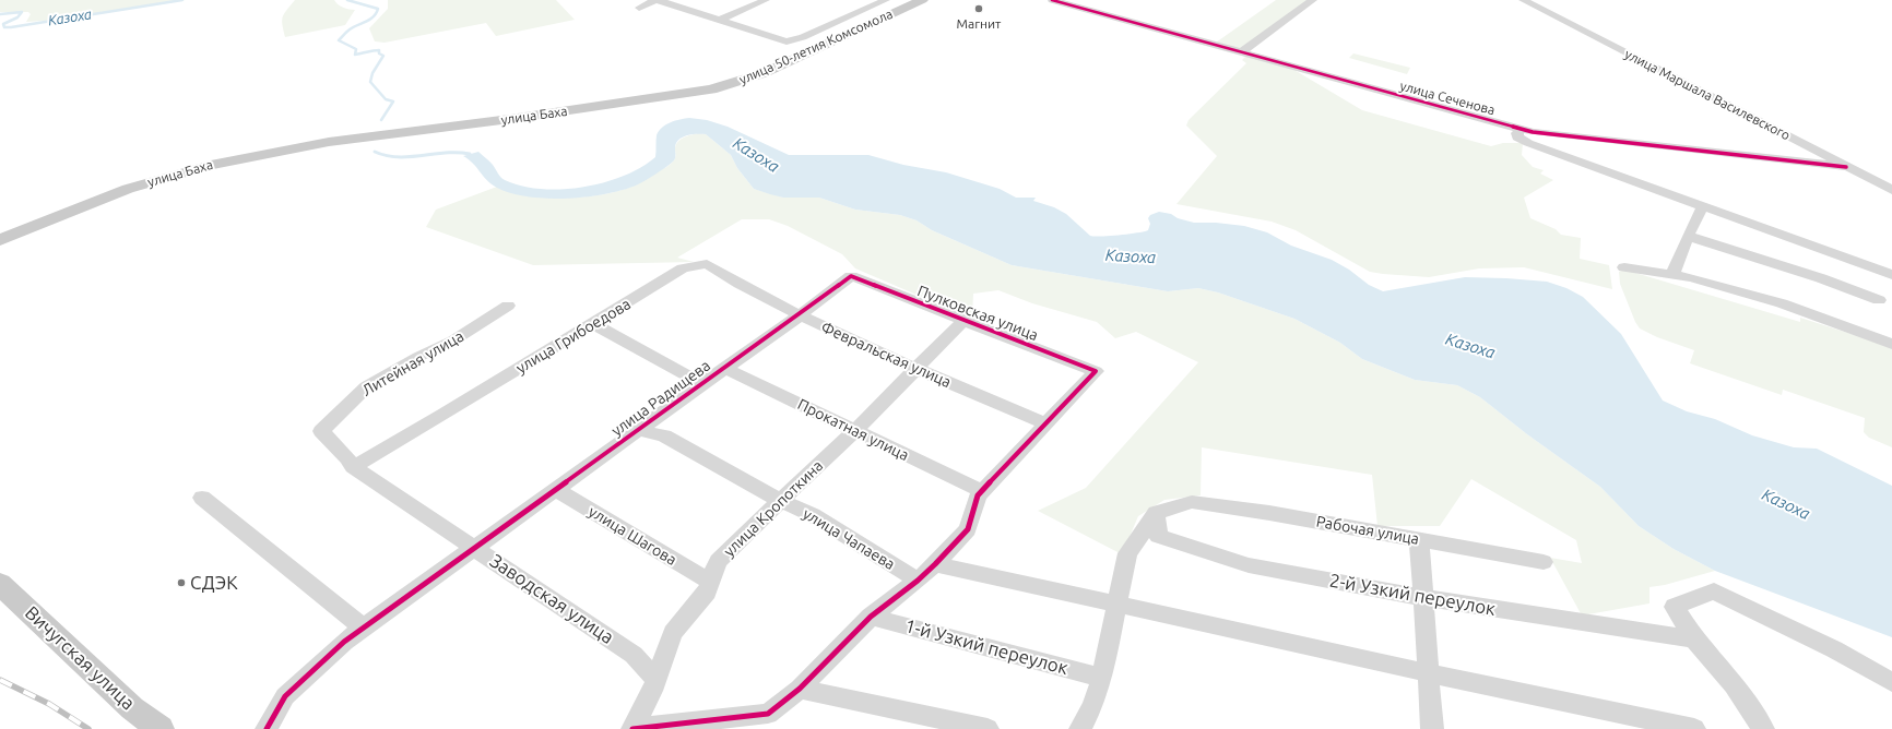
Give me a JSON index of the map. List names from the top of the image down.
{
  "streets": {
    "main road": ["улица 50-летия Комсомола", "улица Баха", "Вичугская улица"],
    "street": [
      "улица Маршала Василевского",
      "улица Сеченова",
      "Пулковская улица",
      "улица Грибоедова",
      "Февральская улица",
      "Литейная улица",
      "улица Радищева",
      "Прокатная улица",
      "улица Кропоткина",
      "Рабочая улица",
      "улица Шагова",
      "улица Чапаева",
      "2-й Узкий переулок",
      "Заводская улица",
      "1-й Узкий переулок"
    ]
  },
  "crossings": [
    ["улица 50-летия Комсомола", "улица Баха"],
    ["улица Маршала Василевского", "улица Сеченова"],
    ["Пулковская улица", "Февральская улица"],
    ["Пулковская улица", "улица Радищева"],
    ["Пулковская улица", "улица Кропоткина"],
    ["улица Грибоедова", "Февральская улица"],
    ["улица Грибоедова", "Литейная улица"],
    ["улица Грибоедова", "Заводская улица"],
    ["Февральская улица", "улица Радищева"],
    ["Февральская улица", "улица Кропоткина"],
    ["Литейная улица", "Заводская улица"],
    ["улица Радищева", "Прокатная улица"],
    ["улица Радищева", "улица Шагова"],
    ["улица Радищева", "улица Чапаева"],
    ["улица Радищева", "Заводская улица"],
    ["Прокатная улица", "улица Кропоткина"],
    ["улица Кропоткина", "улица Шагова"],
    ["улица Кропоткина", "улица Чапаева"],
    ["улица Кропоткина", "Заводская улица"],
    ["Рабочая улица", "2-й Узкий переулок"]
  ],
  "water": ["Казоха"],
  "places": ["Магнит", "СДЭК"]
}
